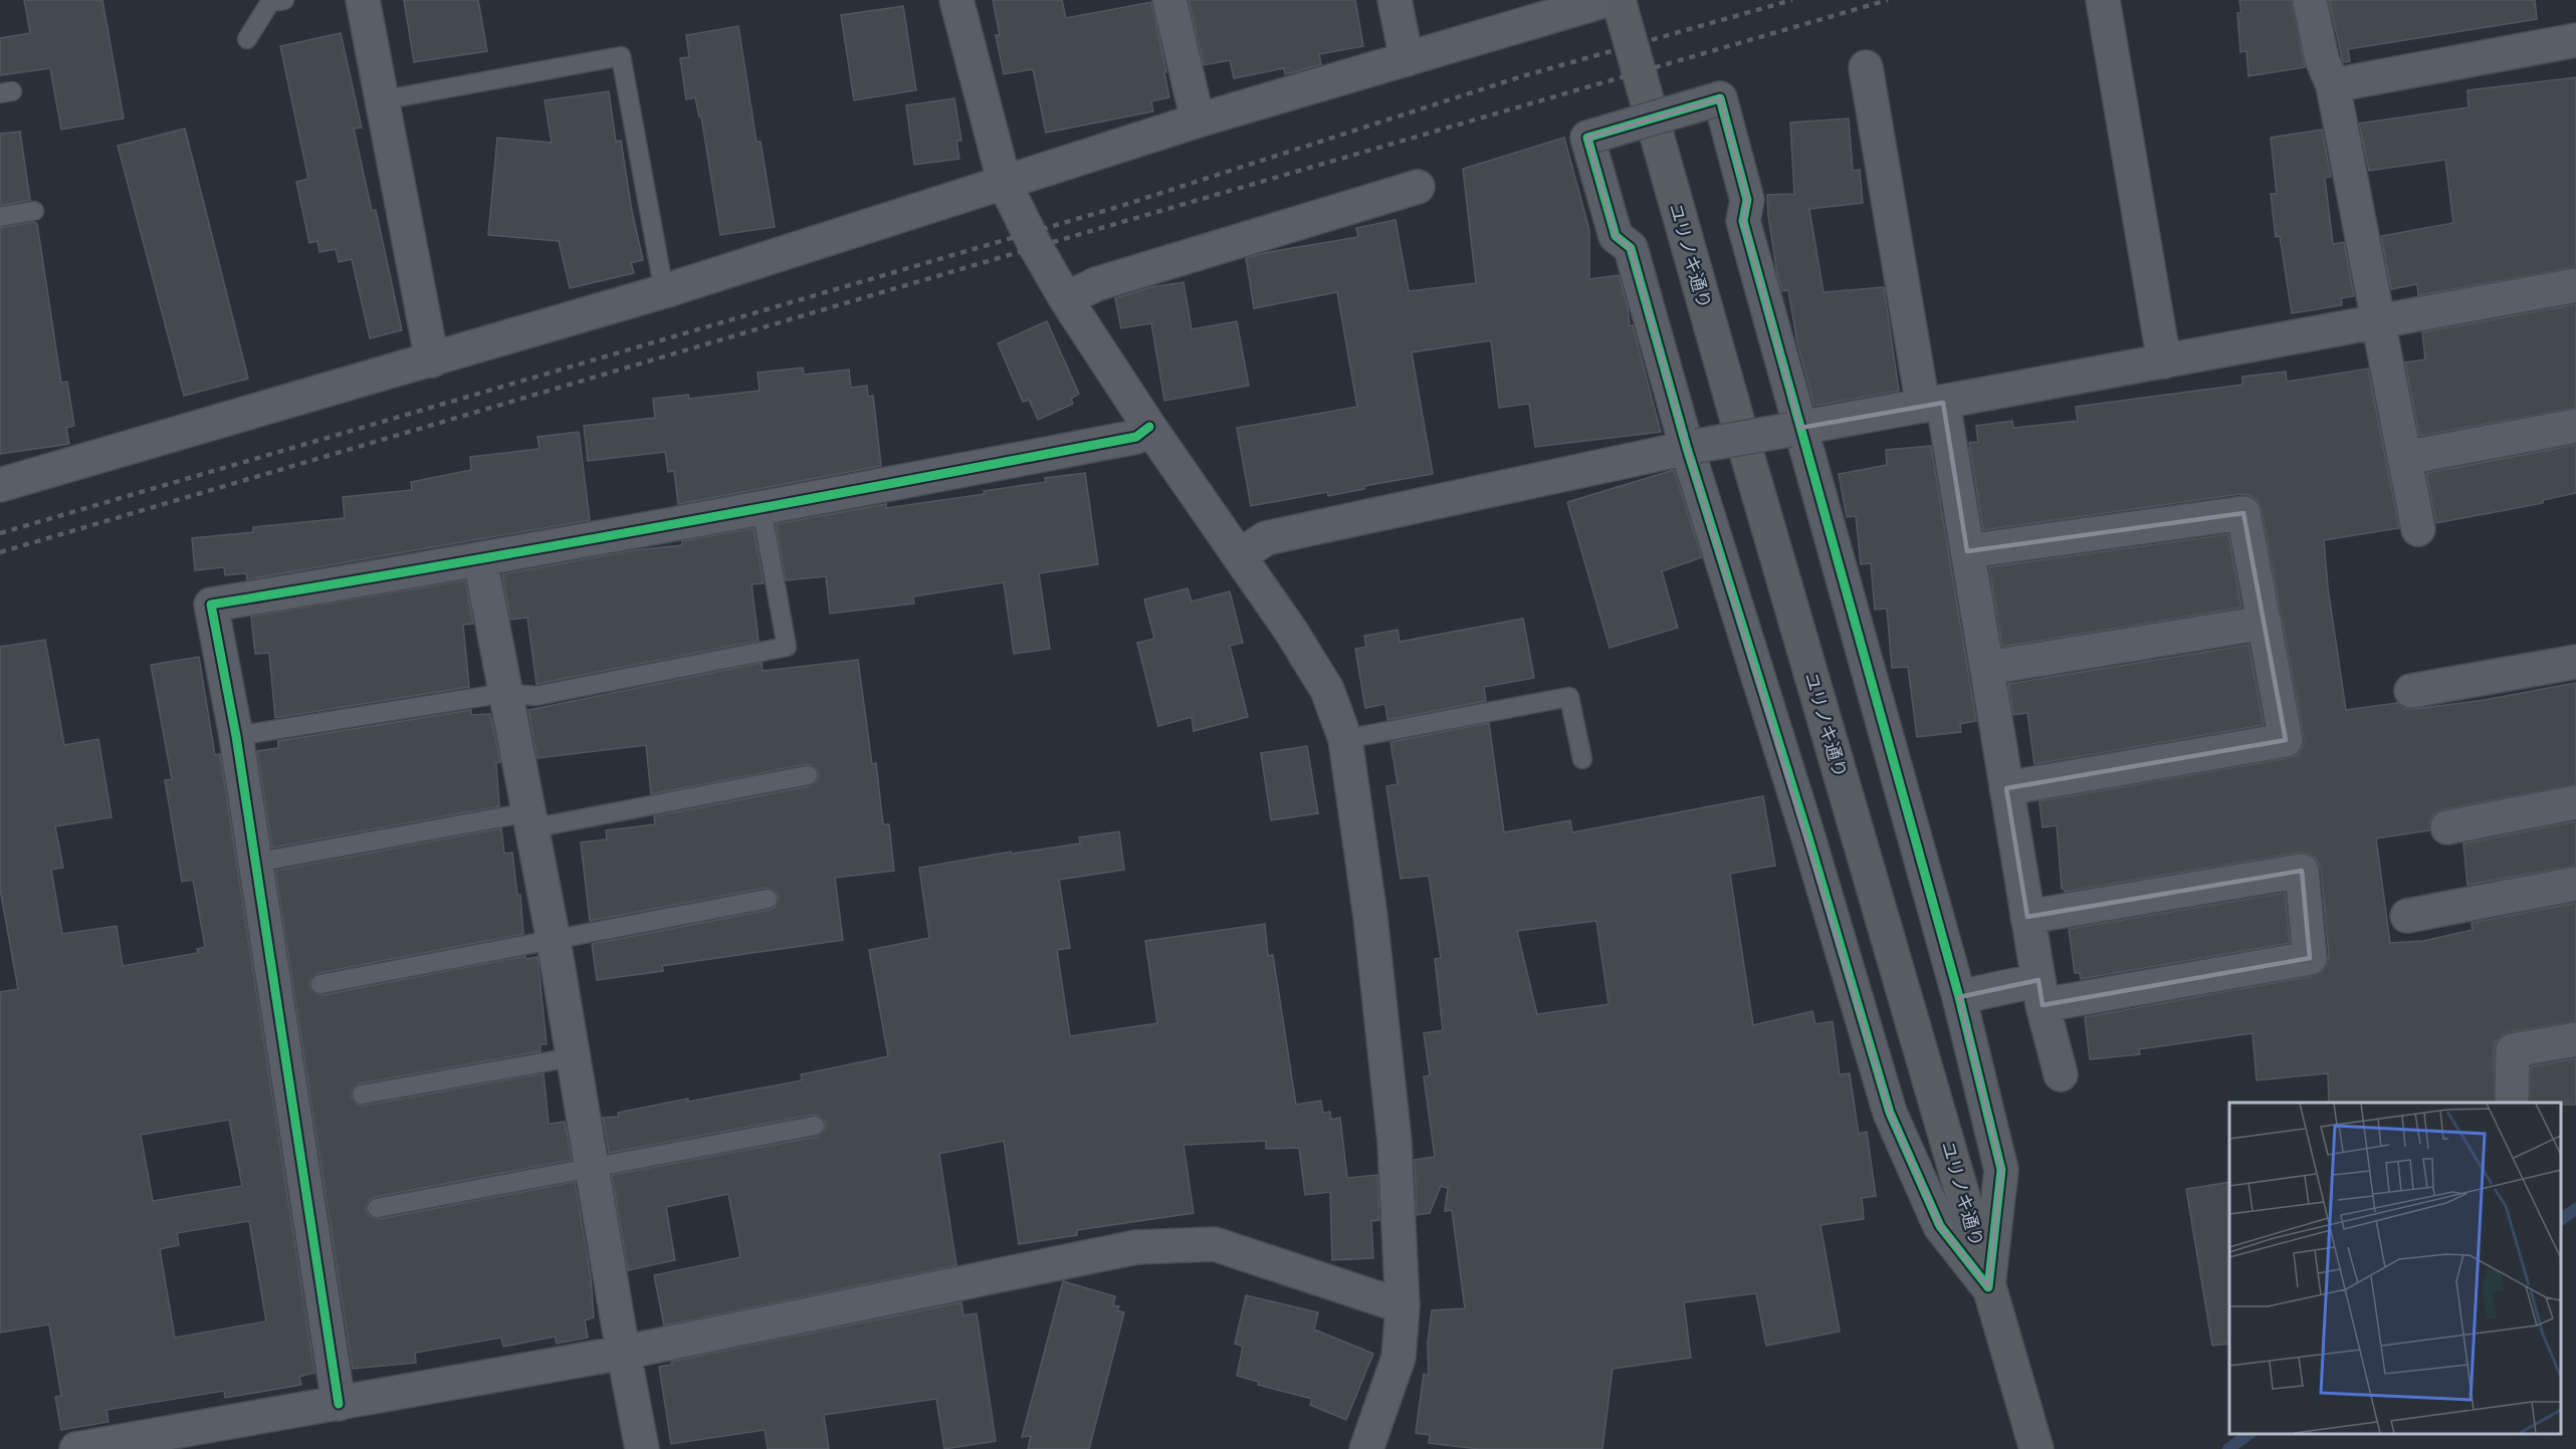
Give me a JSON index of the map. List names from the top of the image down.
{
  "streets": {
    "street": ["ユリノキ通り"]
  }
}
